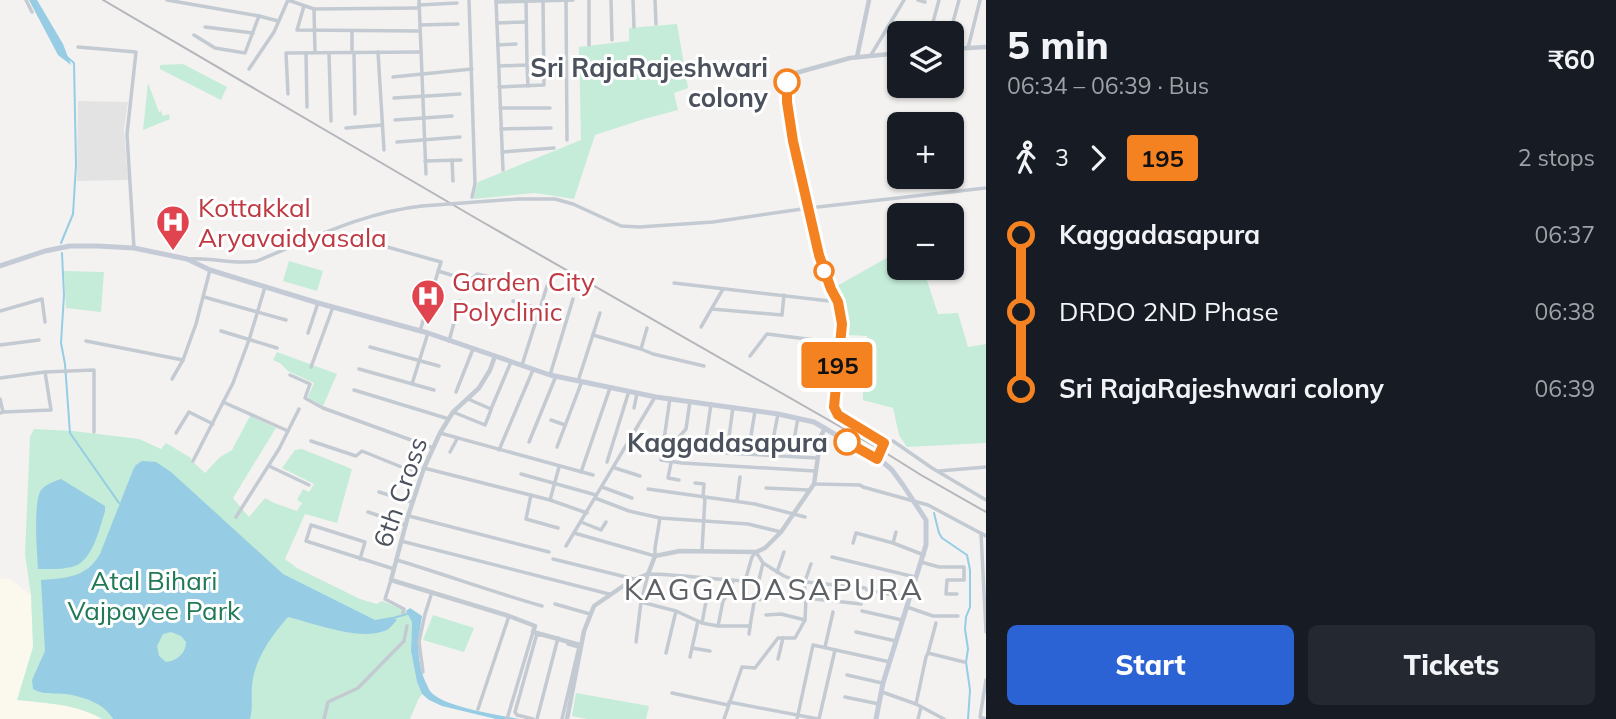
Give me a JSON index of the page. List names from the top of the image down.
{
  "streets": {
    "street": ["6th Cross"]
  },
  "districts": ["KAGGADASAPURA"],
  "parks": ["Atal Bihari Vajpayee Park"],
  "places": {
    "other": ["Sri RajaRajeshwari colony", "Kaggadasapura"],
    "hospital": ["Kottakkal Aryavaidyasala", "Garden City Polyclinic"]
  },
  "lines": ["bus line 195"],
  "page": {
    "on_map": "195",
    "heading": ["5 min", "06:34 – 06:39 · Bus", "₹60"],
    "map_buttons": ["+", "−"],
    "legs": ["3", "195", "2 stops"],
    "list": [
      {
        "name": "Kaggadasapura",
        "value": "06:37"
      },
      {
        "name": "DRDO 2ND Phase",
        "value": "06:38"
      },
      {
        "name": "Sri RajaRajeshwari colony",
        "value": "06:39"
      }
    ],
    "buttons": ["Start", "Tickets"]
  }
}
